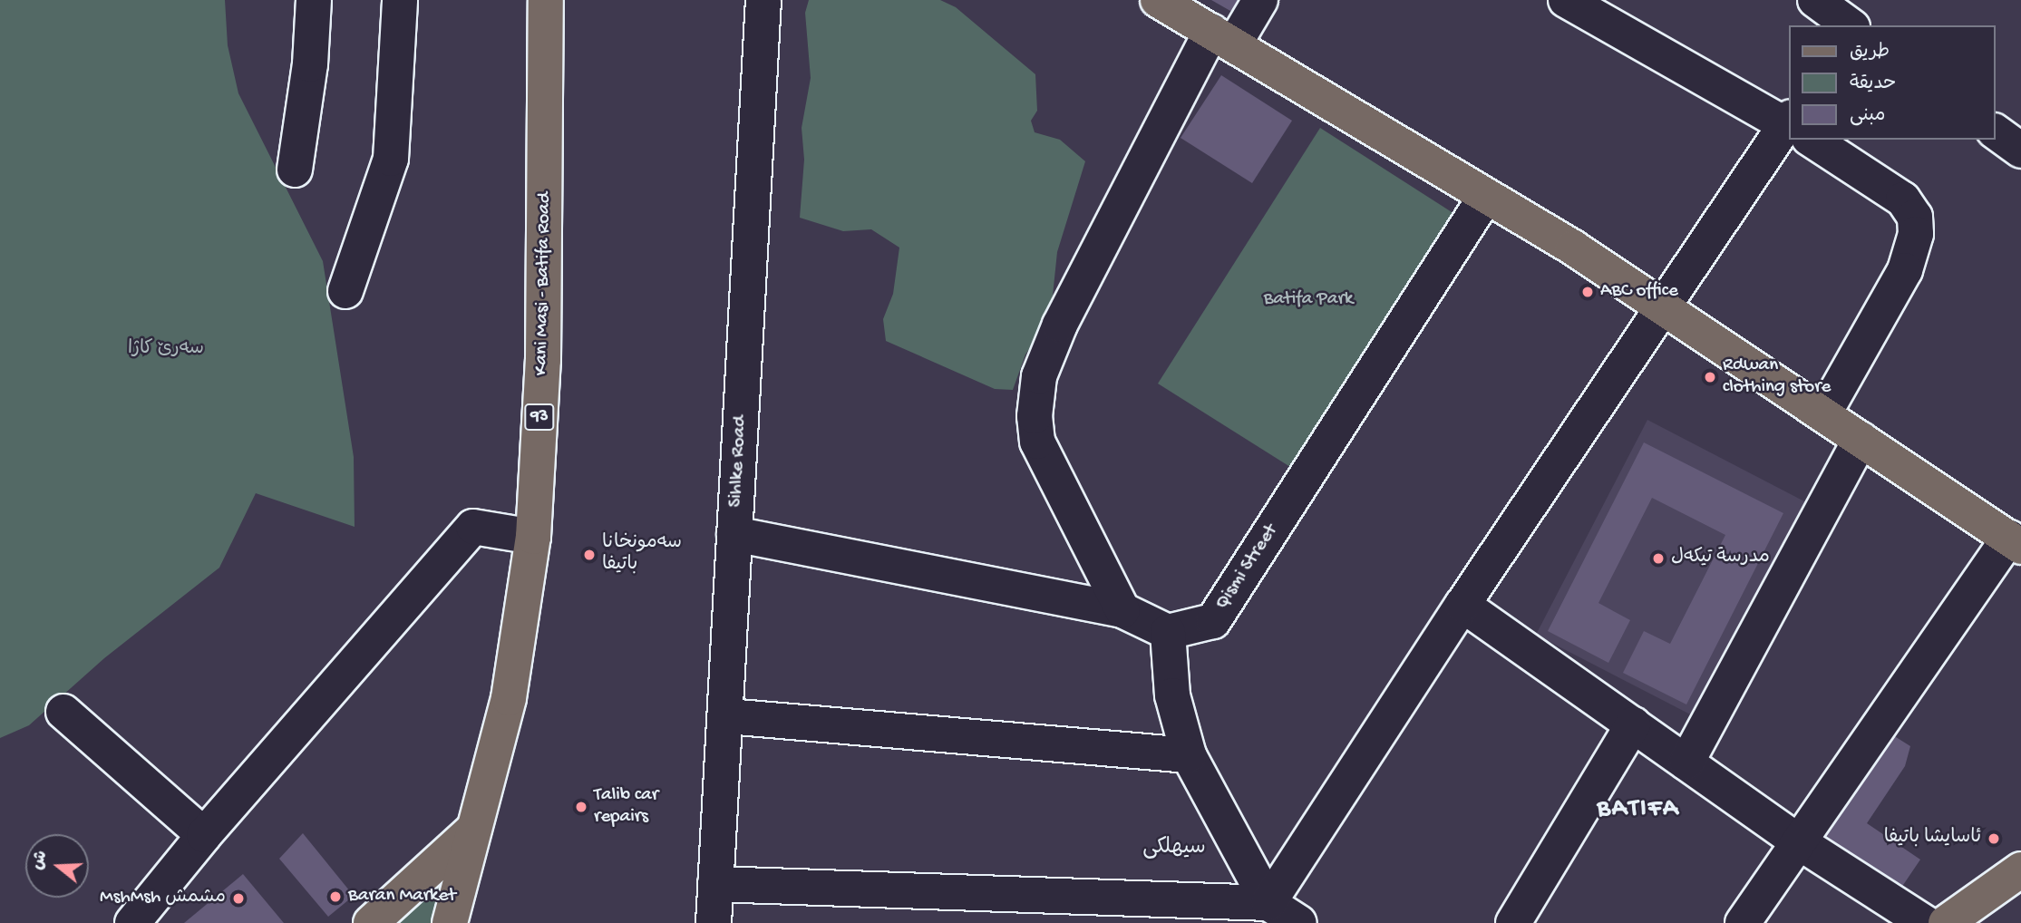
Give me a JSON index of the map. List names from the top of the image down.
{
  "streets": {
    "main road": ["Kani Masi - Batifa Road", "93"],
    "street": ["Sihlke Road", "Qismi Street"]
  },
  "districts": ["BATIFA", "سيهلكى"],
  "parks": ["Batifa Park", "سەرێ کاژا"],
  "places": [
    "ABC office",
    "Rdwan clothing store",
    "سه‌مونخانا باتيفا",
    "مدرسة تيكه‌ل",
    "Talib car repairs",
    "ئاسایشا باتیفا",
    "Baran Market",
    "MshMsh مشمش"
  ],
  "legend": ["طريق", "حديقة", "مبنى"],
  "north": "left"
}
